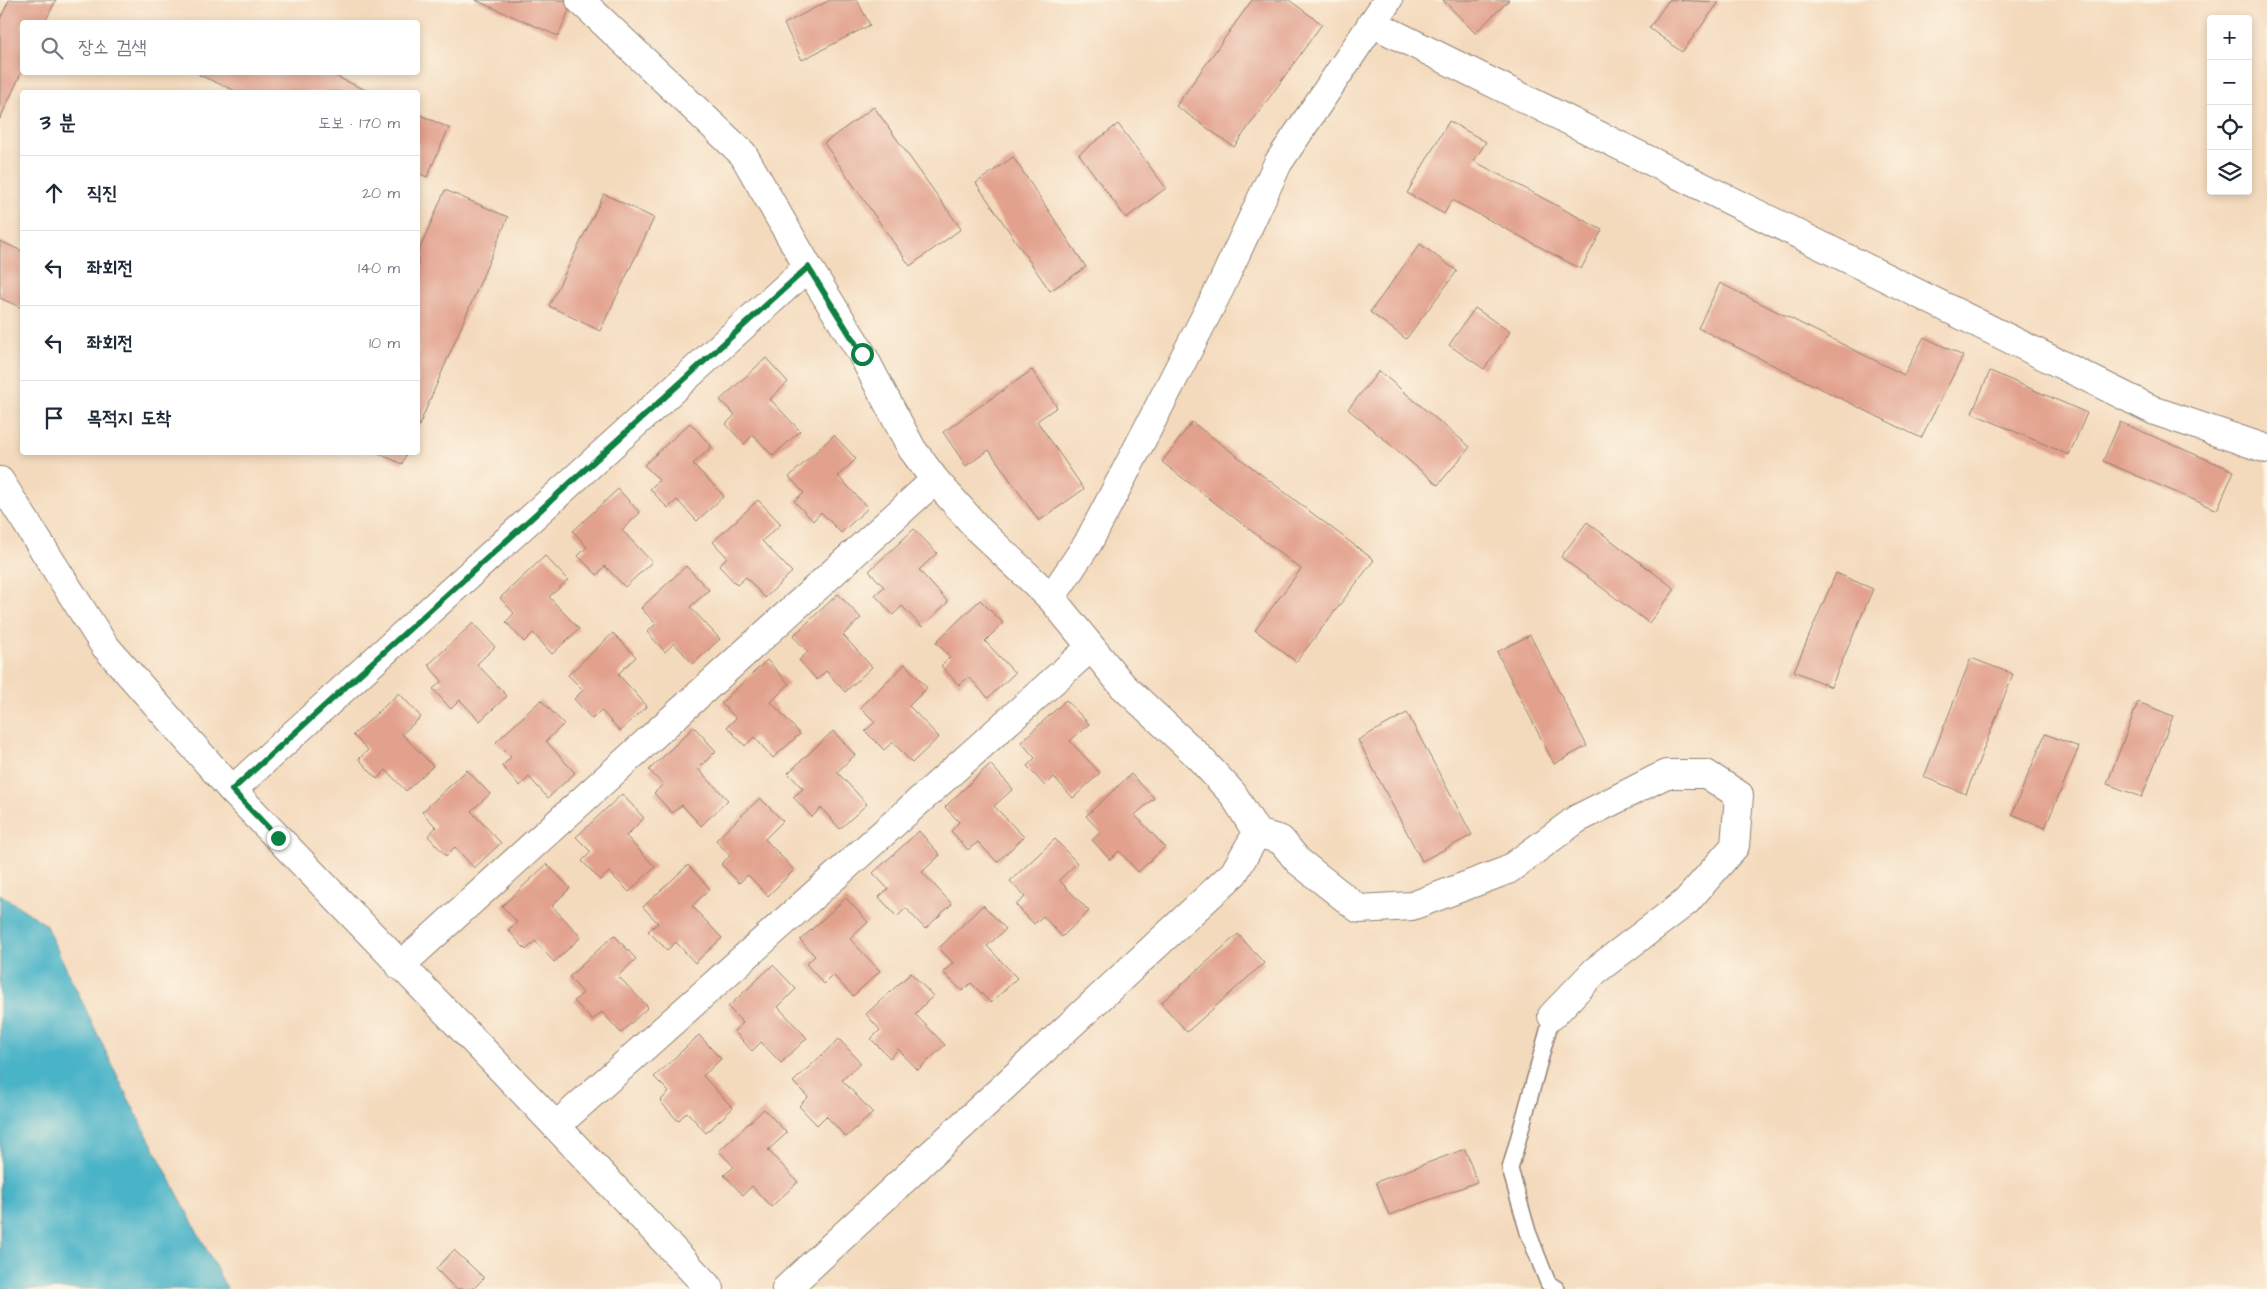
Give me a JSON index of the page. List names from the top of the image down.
{
  "page": {
    "map_buttons": ["+", "−"],
    "search": "장소 검색",
    "heading": ["3 분", "도보 · 170 m"],
    "list": [
      ["직진", "20 m"],
      ["좌회전", "140 m"],
      ["좌회전", "10 m"],
      "목적지 도착"
    ]
  }
}
